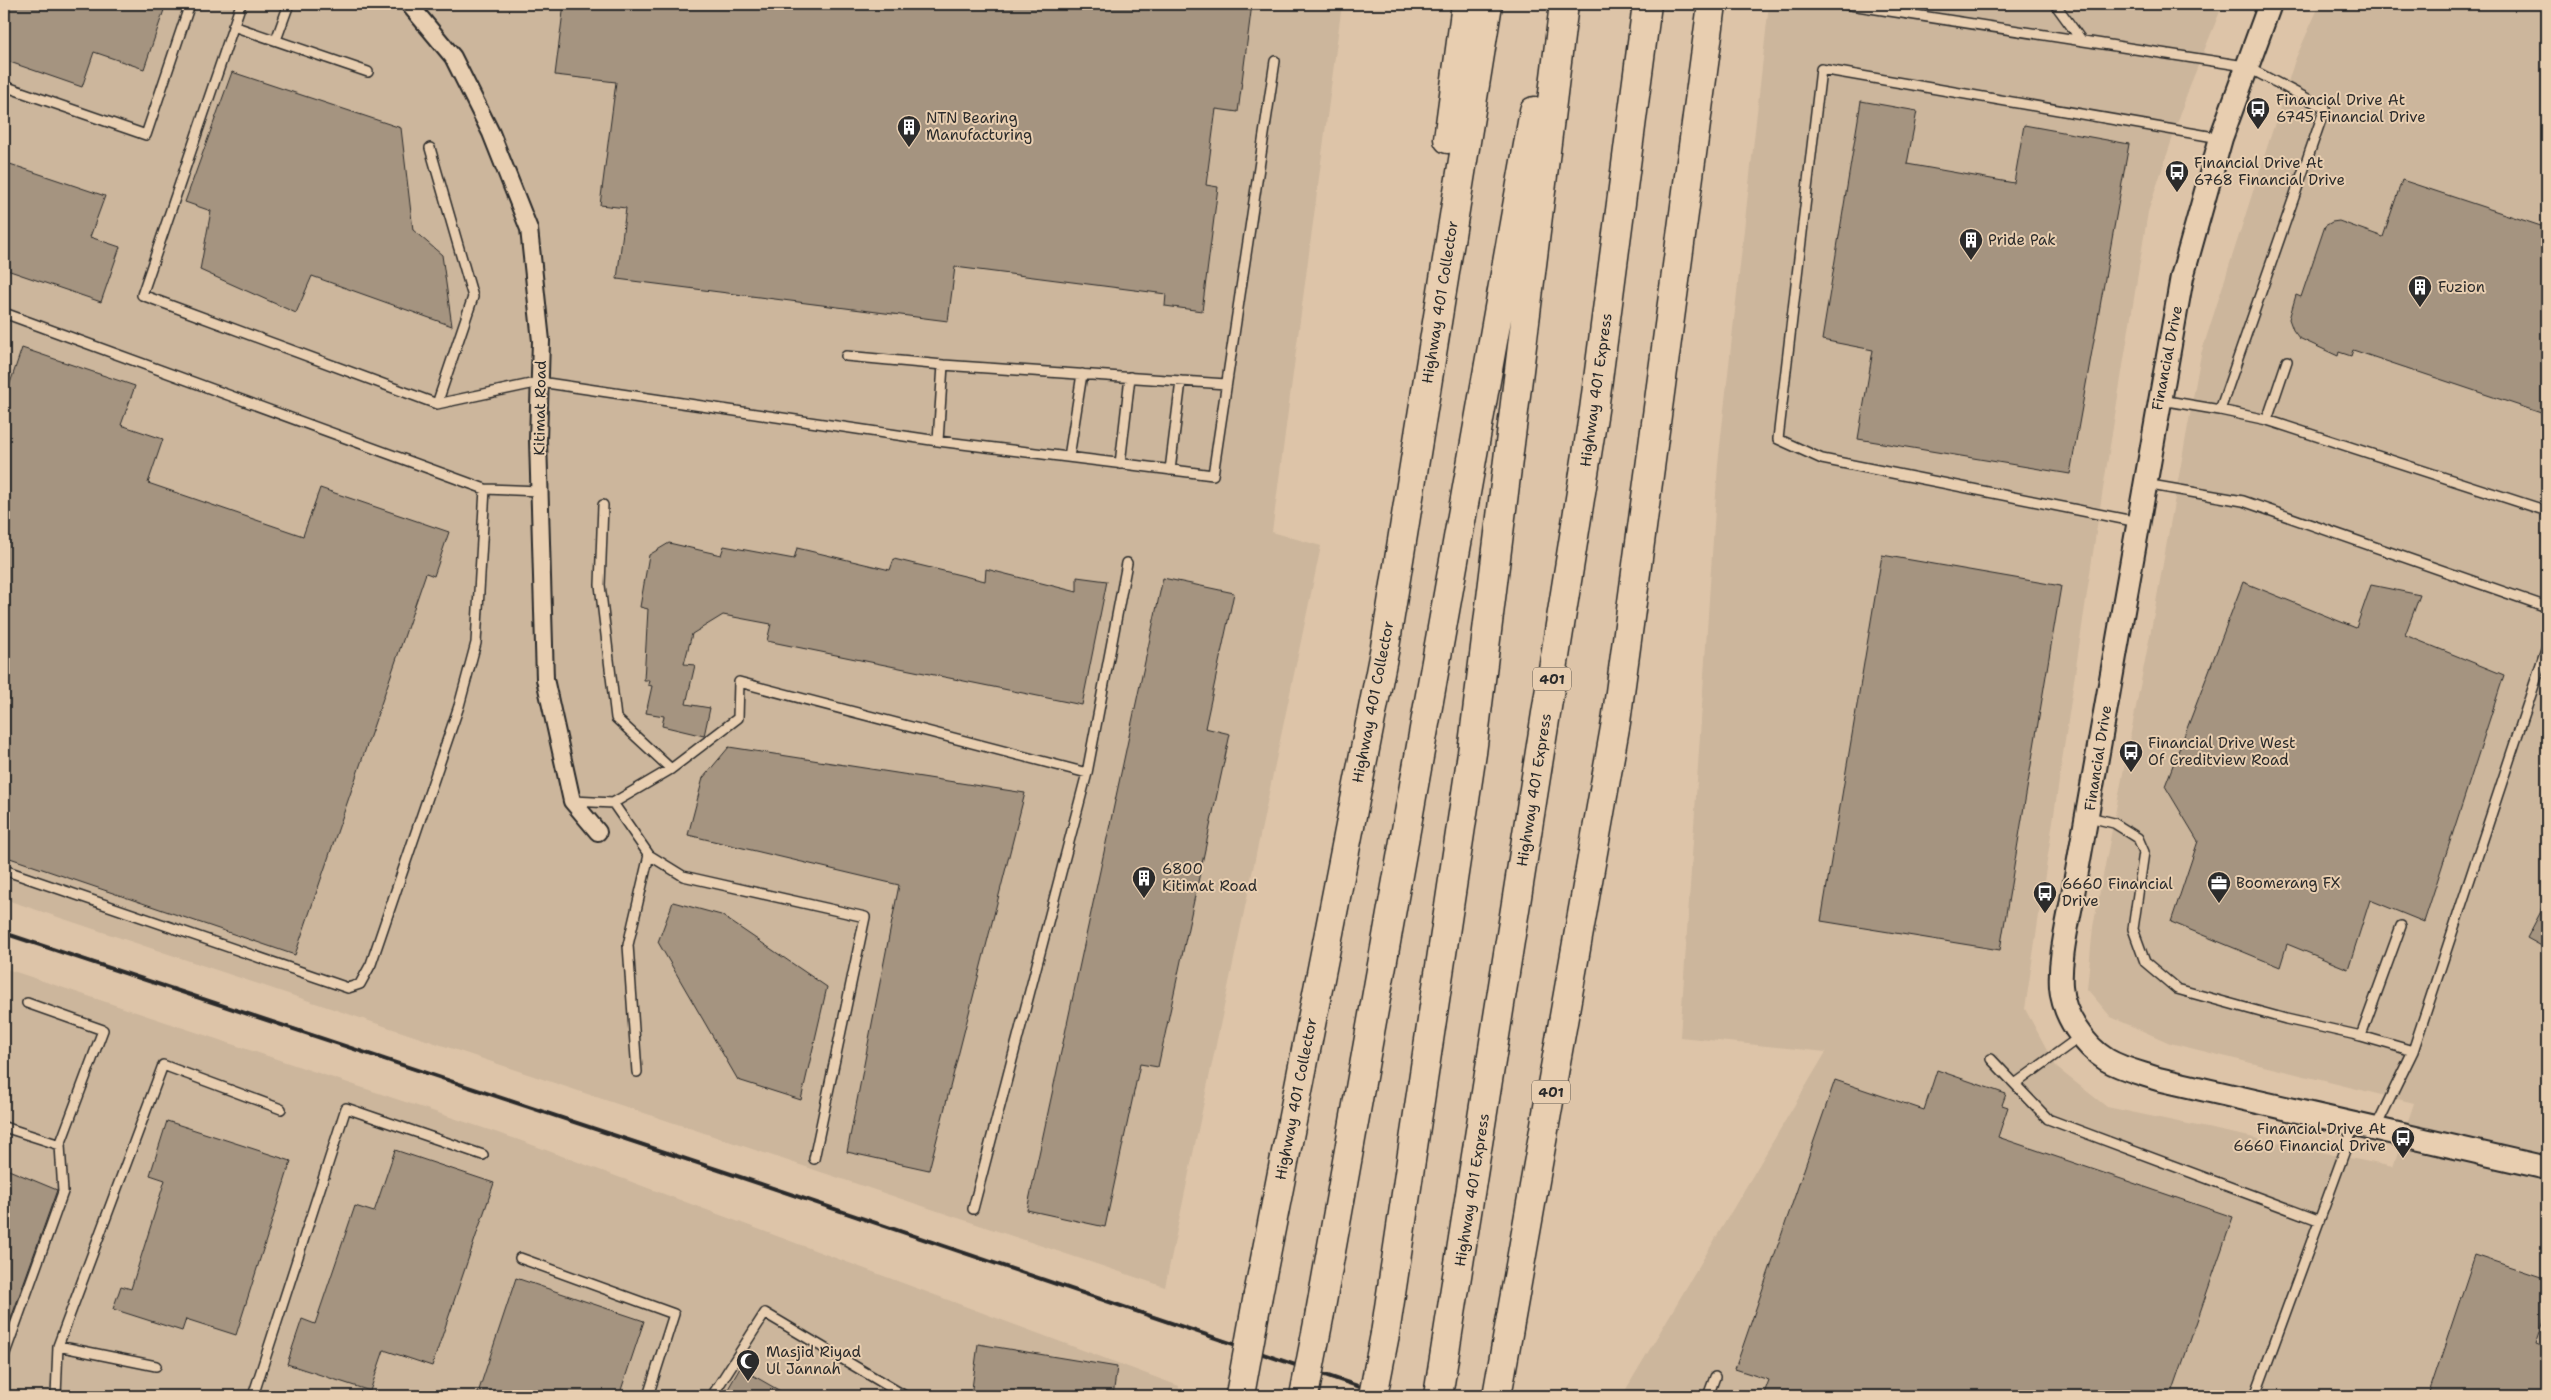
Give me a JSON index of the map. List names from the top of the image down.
{
  "streets": {
    "highway": ["Highway 401 Collector", "Highway 401 Express", "401"],
    "street": ["Financial Drive", "Kitimat Road"]
  },
  "places": {
    "bus stop": [
      "Financial Drive At 6745 Financial Drive",
      "Financial Drive At 6768 Financial Drive",
      "Financial Drive West Of Creditview Road",
      "6660 Financial Drive",
      "Financial Drive At 6660 Financial Drive"
    ],
    "building": [
      "NTN Bearing Manufacturing",
      "Pride Pak",
      "Fuzion",
      "6800 Kitimat Road"
    ],
    "office": ["Boomerang FX"],
    "mosque": ["Masjid Riyad Ul Jannah"]
  }
}
